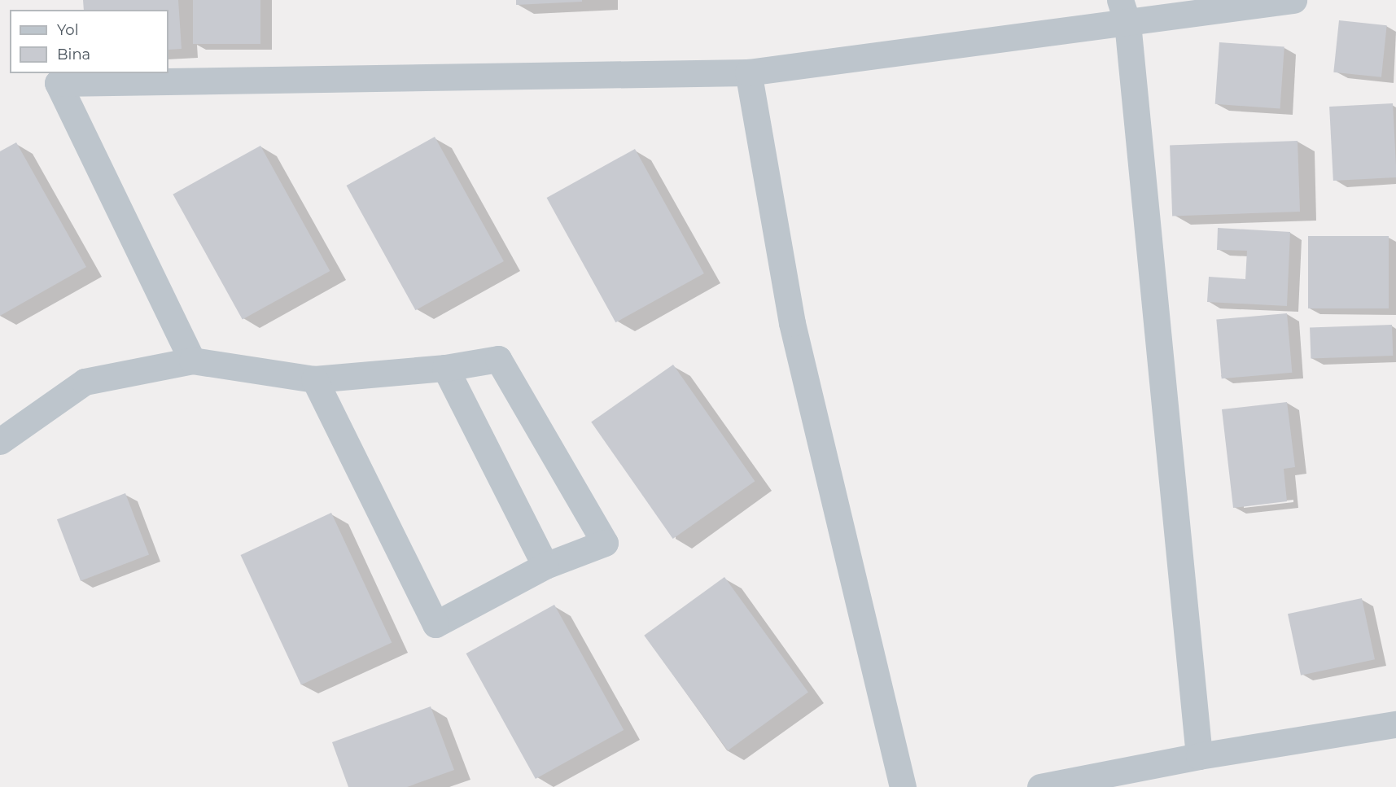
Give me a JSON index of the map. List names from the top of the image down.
{
  "legend": ["Yol", "Bina"]
}
